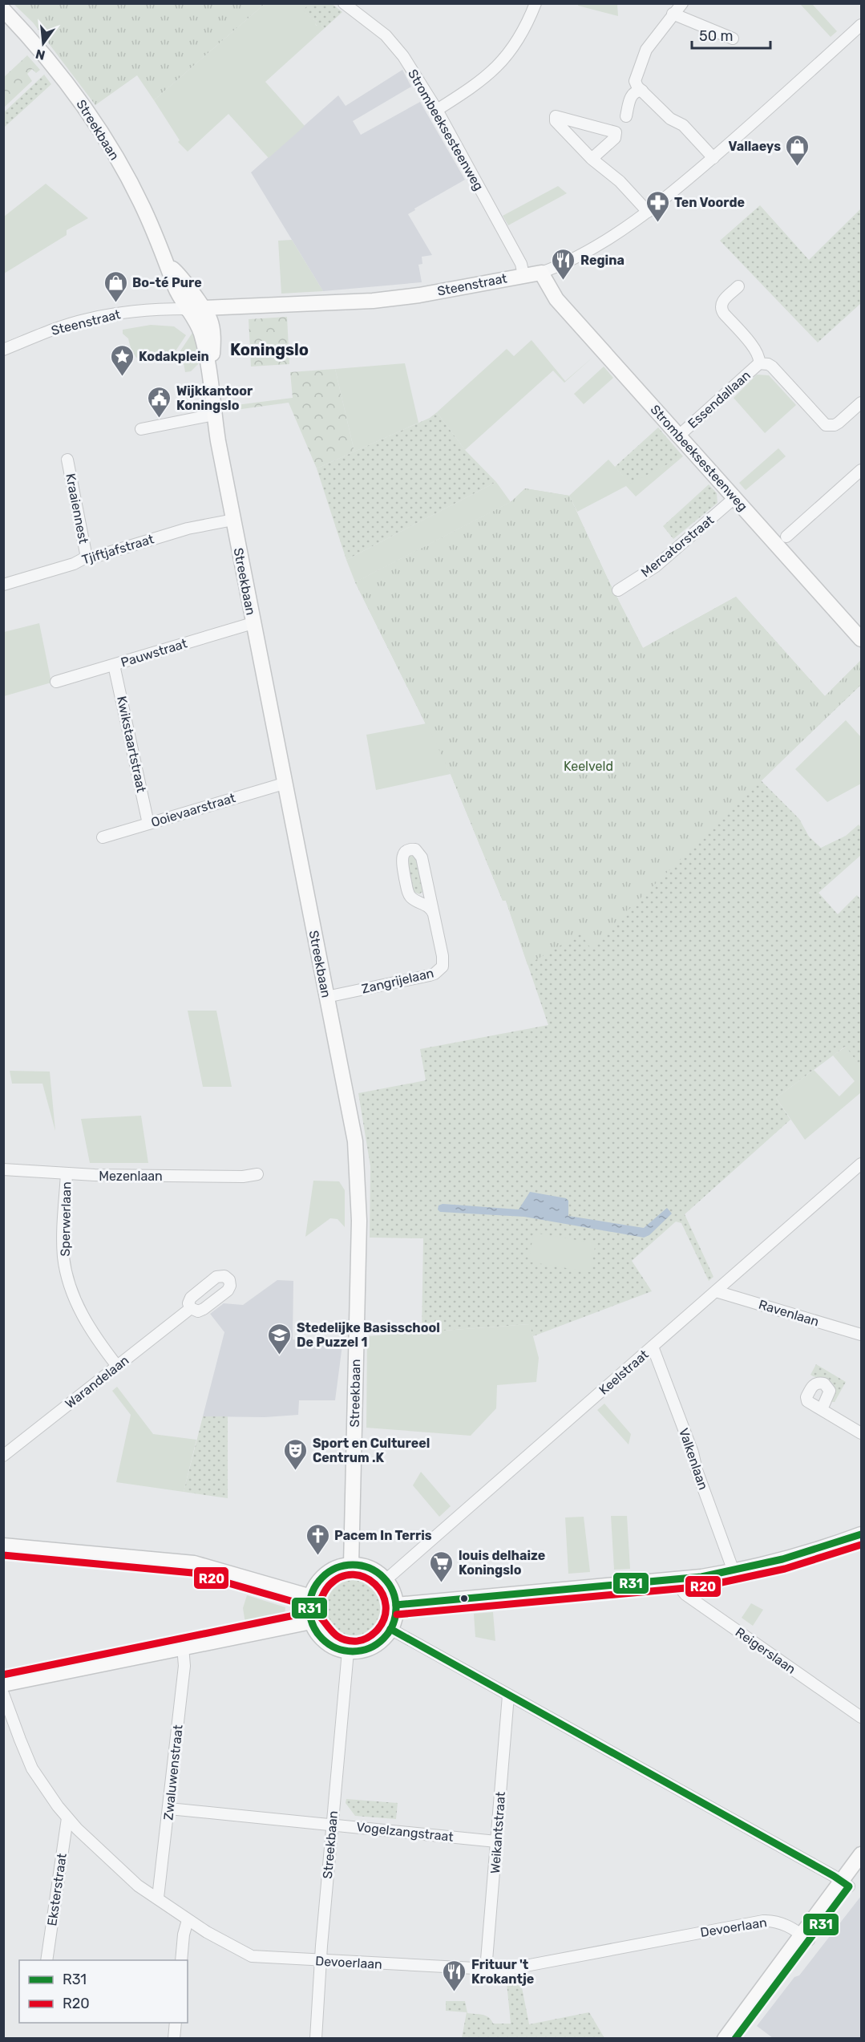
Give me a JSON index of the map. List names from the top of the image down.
{
  "streets": {
    "street": [
      "Streekbaan",
      "Strombeeksesteenweg",
      "Steenstraat",
      "Essendallaan",
      "Kraaiennest",
      "Mercatorstraat",
      "Tjiftjafstraat",
      "Pauwstraat",
      "Kwikstaartstraat",
      "Ooievaarstraat",
      "Zangrijelaan",
      "Mezenlaan",
      "Sperwerlaan",
      "Ravenlaan",
      "Keelstraat",
      "Warandelaan",
      "Valkenlaan",
      "Reigerslaan",
      "Zwaluwenstraat",
      "Vogelzangstraat",
      "Weikantstraat",
      "Eksterstraat",
      "Devoerlaan"
    ]
  },
  "crossings": [
    ["Streekbaan", "Steenstraat"],
    ["Streekbaan", "Tjiftjafstraat"],
    ["Streekbaan", "Pauwstraat"],
    ["Streekbaan", "Ooievaarstraat"],
    ["Streekbaan", "Zangrijelaan"],
    ["Streekbaan", "Keelstraat"],
    ["Streekbaan", "Vogelzangstraat"],
    ["Streekbaan", "Devoerlaan"],
    ["Strombeeksesteenweg", "Steenstraat"],
    ["Strombeeksesteenweg", "Essendallaan"],
    ["Strombeeksesteenweg", "Mercatorstraat"],
    ["Kraaiennest", "Tjiftjafstraat"],
    ["Pauwstraat", "Kwikstaartstraat"],
    ["Kwikstaartstraat", "Ooievaarstraat"],
    ["Mezenlaan", "Sperwerlaan"],
    ["Sperwerlaan", "Warandelaan"],
    ["Ravenlaan", "Keelstraat"],
    ["Keelstraat", "Valkenlaan"],
    ["Zwaluwenstraat", "Vogelzangstraat"],
    ["Zwaluwenstraat", "Devoerlaan"],
    ["Vogelzangstraat", "Weikantstraat"],
    ["Weikantstraat", "Devoerlaan"],
    ["Eksterstraat", "Devoerlaan"]
  ],
  "districts": ["Koningslo"],
  "parks": ["Keelveld"],
  "places": {
    "shop": ["Vallaeys", "Bo-té Pure"],
    "pharmacy": ["Ten Voorde"],
    "restaurant": ["Regina", "Frituur 't Krokantje"],
    "place": ["Kodakplein"],
    "public building": ["Wijkkantoor Koningslo"],
    "school or university": ["Stedelijke Basisschool De Puzzel 1"],
    "theatre": ["Sport en Cultureel Centrum .K"],
    "church": ["Pacem In Terris"],
    "supermarket": ["louis delhaize Koningslo"]
  },
  "lines": ["transit line R31", "transit line R20"],
  "legend": ["R31", "R20"],
  "scale_bar": "50 m",
  "north": "bottom"
}
